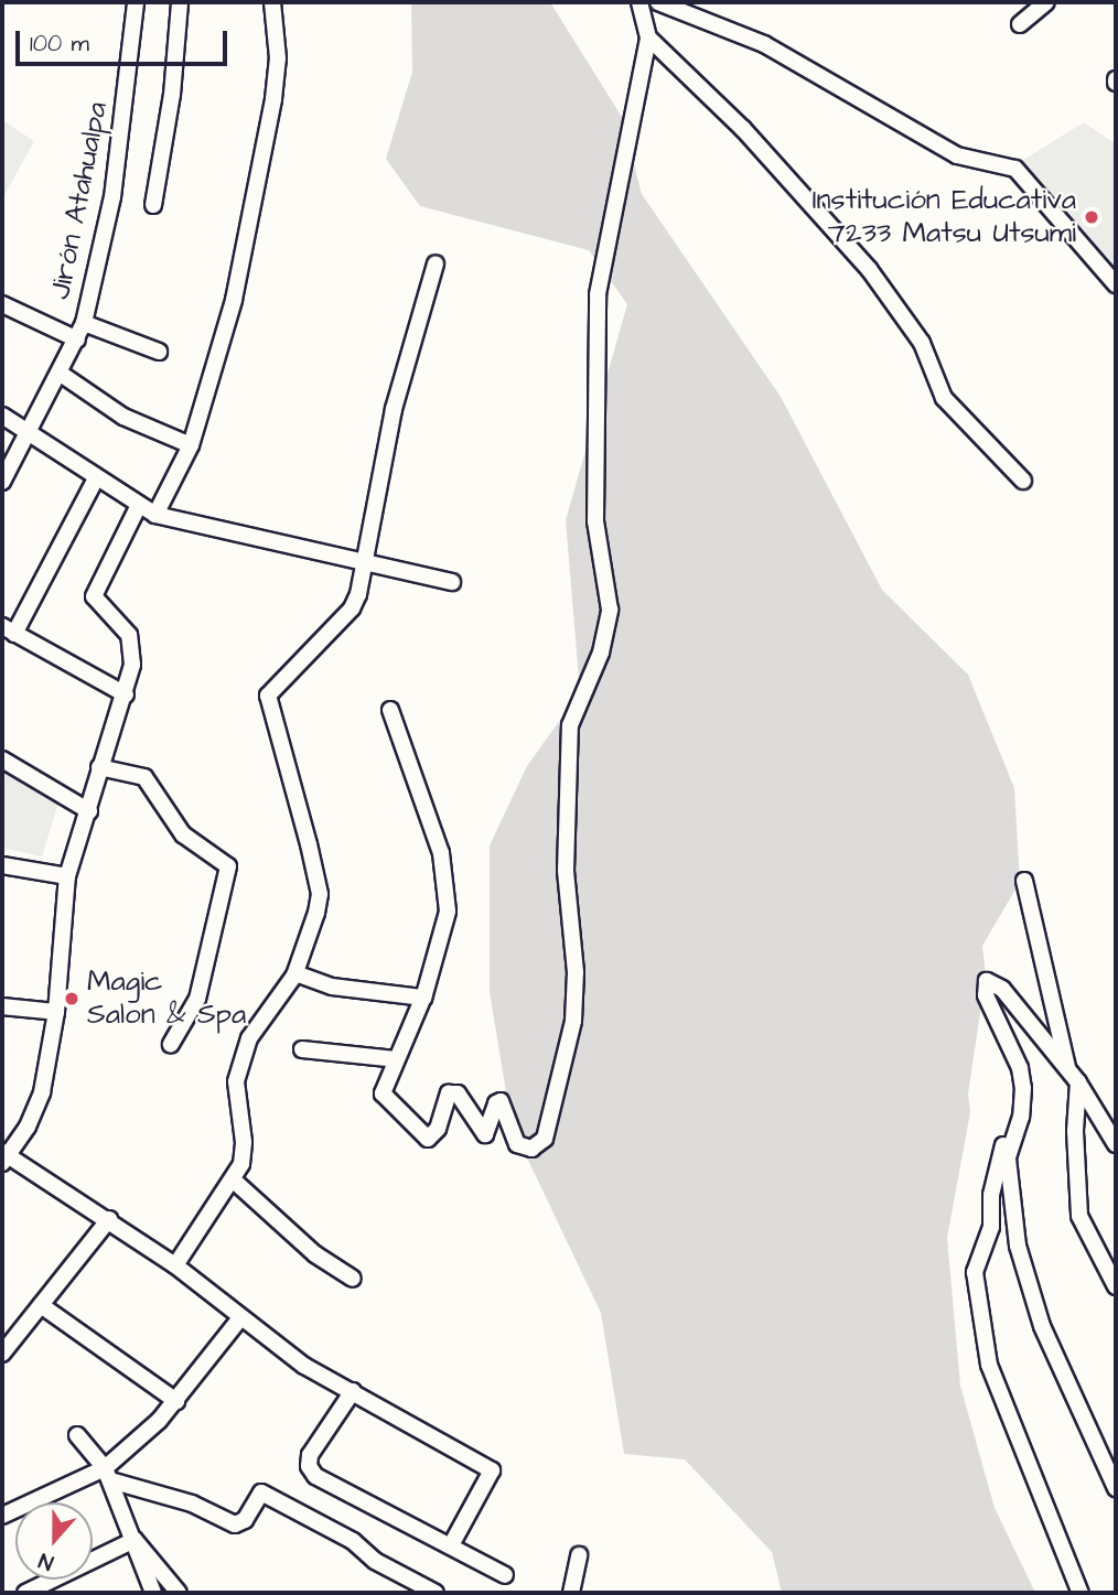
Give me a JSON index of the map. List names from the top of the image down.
{
  "streets": {
    "street": ["Jirón Atahualpa"]
  },
  "places": ["Institución Educativa 7233 Matsu Utsumi", "Magic Salon & Spa"],
  "scale_bar": "100 m",
  "north": "bottom"
}
